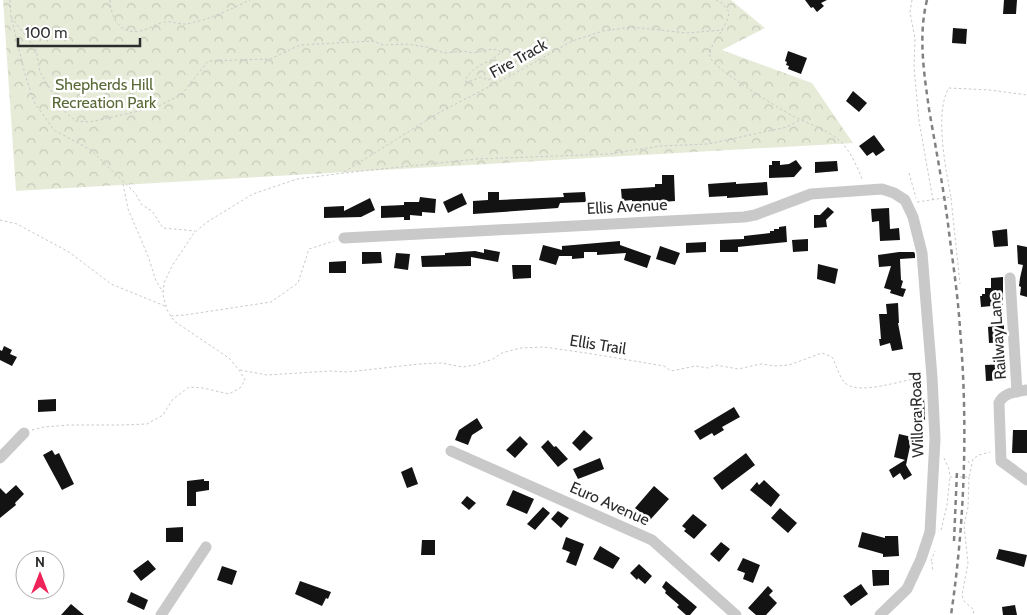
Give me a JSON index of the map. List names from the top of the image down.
{
  "streets": {
    "street": [
      "Ellis Avenue",
      "Railway Lane",
      "Willora Road",
      "Euro Avenue"
    ],
    "path": ["Fire Track", "Ellis Trail"]
  },
  "crossings": [
    ["Ellis Avenue", "Willora Road"],
    ["Ellis Trail", "Willora Road"]
  ],
  "parks": ["Shepherds Hill Recreation Park"],
  "scale_bar": "100 m",
  "north": "top"
}
